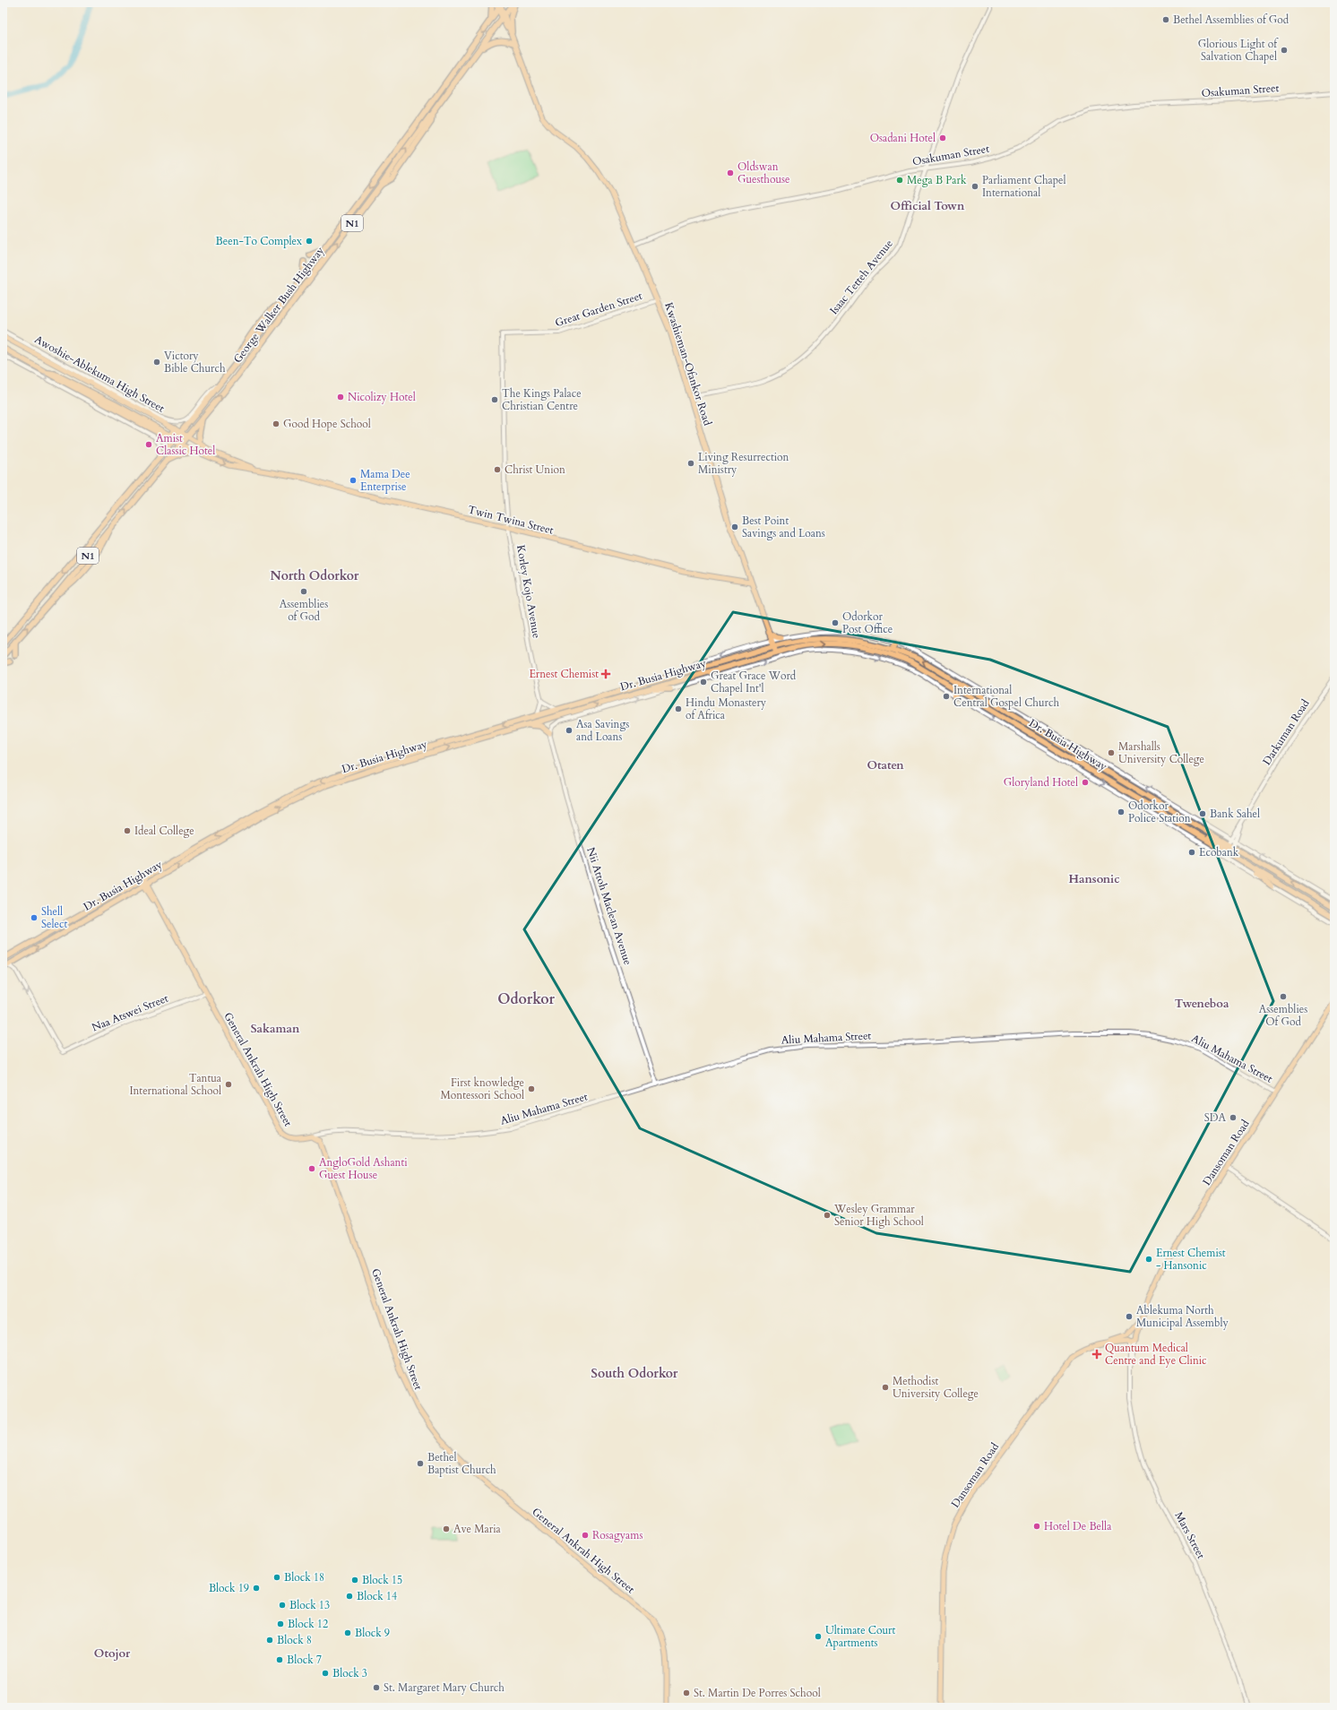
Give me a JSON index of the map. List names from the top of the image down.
{
  "streets": {
    "highway": ["N1", "George Walker Bush Highway", "Dr. Busia Highway"],
    "main road": [
      "Kwashieman-Ofankor Road",
      "Awoshie-Ablekuma High Street",
      "Twin Twina Street",
      "General Ankrah High Street",
      "Dansoman Road"
    ],
    "street": [
      "Osakuman Street",
      "Isaac Tetteh Avenue",
      "Great Garden Street",
      "Korley Kojo Avenue",
      "Darkuman Road",
      "Nii Attoh Maclean Avenue",
      "Naa Atswei Street",
      "Aliu Mahama Street",
      "Mars Street"
    ]
  },
  "crossings": [
    ["Osakuman Street", "Isaac Tetteh Avenue"],
    ["Osakuman Street", "Kwashieman-Ofankor Road"],
    ["Isaac Tetteh Avenue", "Kwashieman-Ofankor Road"],
    ["George Walker Bush Highway", "Kwashieman-Ofankor Road"],
    ["George Walker Bush Highway", "Awoshie-Ablekuma High Street"],
    ["George Walker Bush Highway", "Twin Twina Street"],
    ["Great Garden Street", "Kwashieman-Ofankor Road"],
    ["Great Garden Street", "Korley Kojo Avenue"],
    ["Kwashieman-Ofankor Road", "Twin Twina Street"],
    ["Kwashieman-Ofankor Road", "Dr. Busia Highway"],
    ["Awoshie-Ablekuma High Street", "Twin Twina Street"],
    ["Twin Twina Street", "Korley Kojo Avenue"],
    ["Korley Kojo Avenue", "Dr. Busia Highway"],
    ["Dr. Busia Highway", "Naa Atswei Street"],
    ["Dr. Busia Highway", "General Ankrah High Street"],
    ["Nii Attoh Maclean Avenue", "Aliu Mahama Street"],
    ["Naa Atswei Street", "General Ankrah High Street"],
    ["Aliu Mahama Street", "General Ankrah High Street"],
    ["Aliu Mahama Street", "Dansoman Road"],
    ["Dansoman Road", "Mars Street"]
  ],
  "districts": [
    "Official Town",
    "North Odorkor",
    "Otaten",
    "Hansonic",
    "Odorkor",
    "Tweneboa",
    "Sakaman",
    "South Odorkor",
    "Otojor"
  ],
  "places": {
    "other": [
      "Bethel Assemblies of God",
      "Glorious Light of Salvation Chapel",
      "Osadani Hotel",
      "Oldswan Guesthouse",
      "Mega B Park",
      "Parliament Chapel International",
      "Been-To Complex",
      "Victory Bible Church",
      "Nicolizy Hotel",
      "The Kings Palace Christian Centre",
      "Good Hope School",
      "Amist Classic Hotel",
      "Living Resurrection Ministry",
      "Christ Union",
      "Mama Dee Enterprise",
      "Best Point Savings and Loans",
      "Assemblies of God",
      "Odorkor Post Office",
      "Great Grace Word Chapel Int'l",
      "International Central Gospel Church",
      "Hindu Monastery of Africa",
      "Asa Savings and Loans",
      "Marshalls University College",
      "Gloryland Hotel",
      "Odorkor Police Station",
      "Bank Sahel",
      "Ideal College",
      "Ecobank",
      "Shell Select",
      "Assemblies Of God",
      "Tantua International School",
      "First knowledge Montessori School",
      "SDA",
      "AngloGold Ashanti Guest House",
      "Wesley Grammar Senior High School",
      "Ernest Chemist - Hansonic",
      "Ablekuma North Municipal Assembly",
      "Methodist University College",
      "Bethel Baptist Church",
      "Hotel De Bella",
      "Ave Maria",
      "Rosagyams",
      "Block 18",
      "Block 15",
      "Block 19",
      "Block 14",
      "Block 13",
      "Block 12",
      "Block 9",
      "Ultimate Court Apartments",
      "Block 8",
      "Block 7",
      "Block 3",
      "St. Margaret Mary Church",
      "St. Martin De Porres School"
    ],
    "health": ["Ernest Chemist", "Quantum Medical Centre and Eye Clinic"]
  }
}
